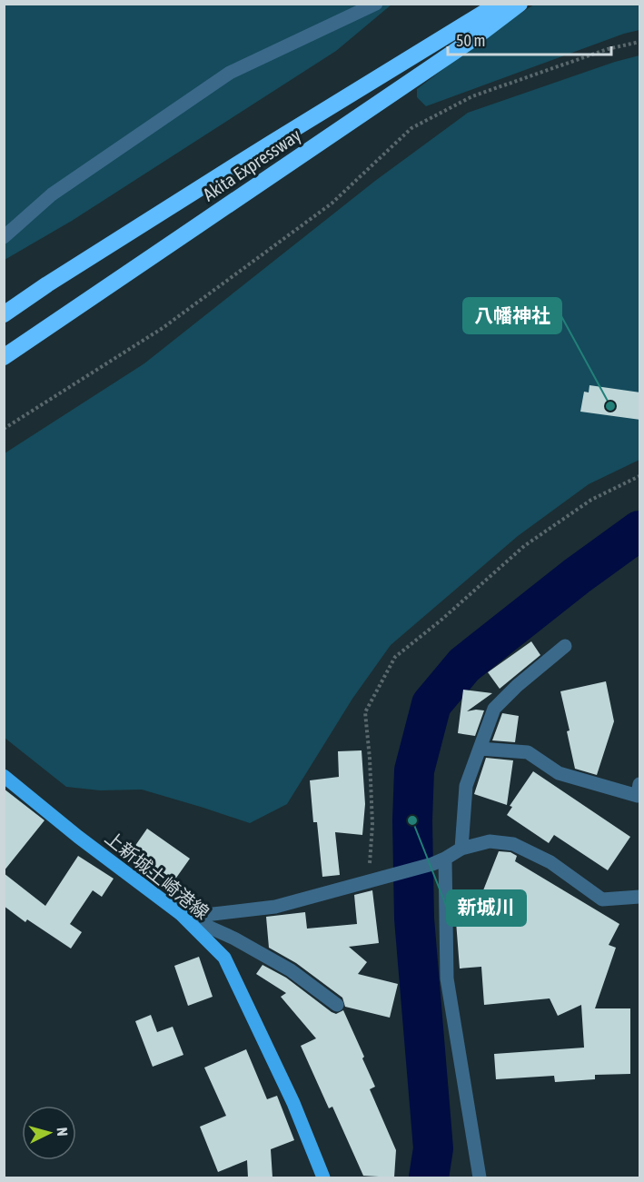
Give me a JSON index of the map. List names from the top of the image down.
{
  "streets": {
    "highway": ["Akita Expressway"],
    "main road": ["上新城土崎港線"]
  },
  "places": ["八幡神社", "新城川"],
  "scale_bar": "50 m",
  "north": "right"
}
